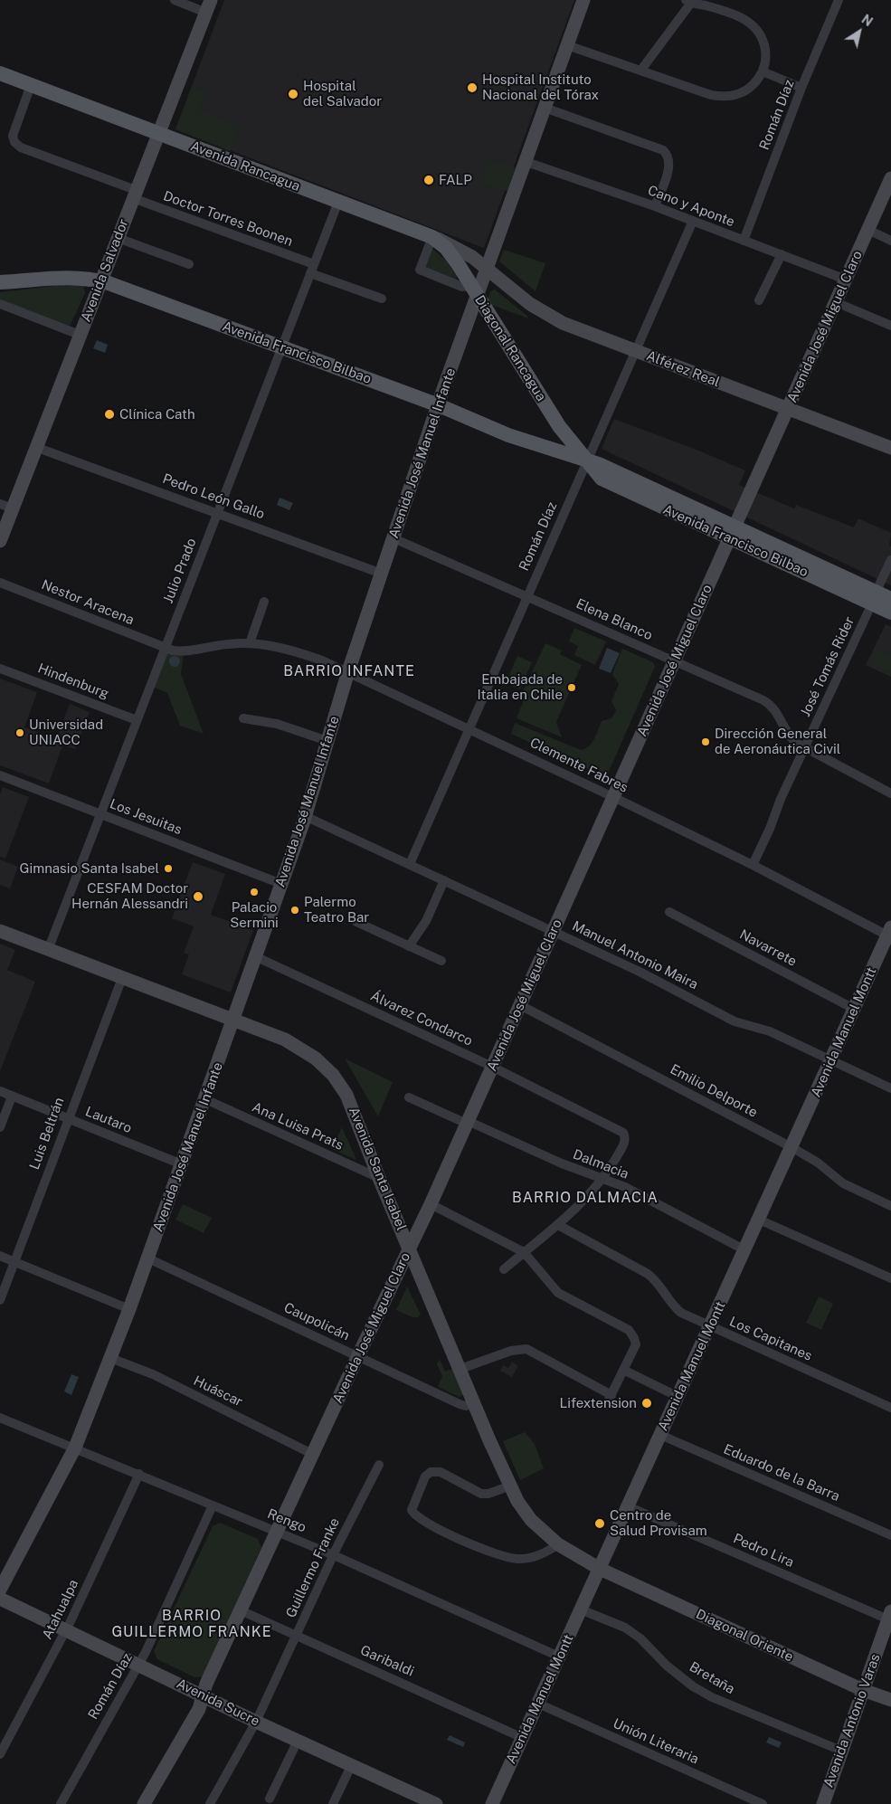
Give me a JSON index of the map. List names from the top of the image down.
{
  "streets": {
    "main road": ["Avenida Rancagua", "Diagonal Rancagua", "Avenida Francisco Bilbao"],
    "street": [
      "Román Díaz",
      "Cano y Aponte",
      "Doctor Torres Boonen",
      "Avenida Salvador",
      "Avenida José Miguel Claro",
      "Alférez Real",
      "Avenida José Manuel Infante",
      "Pedro León Gallo",
      "Julio Prado",
      "Nestor Aracena",
      "Elena Blanco",
      "José Tomás Rider",
      "Hindenburg",
      "Clemente Fabres",
      "Los Jesuitas",
      "Navarrete",
      "Manuel Antonio Maira",
      "Álvarez Condarco",
      "Avenida Manuel Montt",
      "Emilio Delporte",
      "Lautaro",
      "Ana Luisa Prats",
      "Luis Beltrán",
      "Dalmacia",
      "Avenida Santa Isabel",
      "Caupolicán",
      "Los Capitanes",
      "Huáscar",
      "Eduardo de la Barra",
      "Rengo",
      "Pedro Lira",
      "Guillermo Franke",
      "Atahualpa",
      "Diagonal Oriente",
      "Garibaldi",
      "Bretaña",
      "Avenida Sucre",
      "Avenida Antonio Varas",
      "Unión Literaria"
    ]
  },
  "crossings": [
    ["Román Díaz", "Cano y Aponte"],
    ["Román Díaz", "Diagonal Rancagua"],
    ["Román Díaz", "Avenida Francisco Bilbao"],
    ["Román Díaz", "Alférez Real"],
    ["Román Díaz", "Elena Blanco"],
    ["Román Díaz", "Clemente Fabres"],
    ["Román Díaz", "Manuel Antonio Maira"],
    ["Román Díaz", "Rengo"],
    ["Román Díaz", "Avenida Sucre"],
    ["Avenida Rancagua", "Doctor Torres Boonen"],
    ["Avenida Rancagua", "Avenida Salvador"],
    ["Avenida Rancagua", "Diagonal Rancagua"],
    ["Avenida Rancagua", "Alférez Real"],
    ["Avenida Rancagua", "Avenida José Manuel Infante"],
    ["Avenida Rancagua", "Julio Prado"],
    ["Cano y Aponte", "Avenida José Miguel Claro"],
    ["Cano y Aponte", "Avenida José Manuel Infante"],
    ["Doctor Torres Boonen", "Avenida Salvador"],
    ["Doctor Torres Boonen", "Julio Prado"],
    ["Avenida Salvador", "Avenida Francisco Bilbao"],
    ["Avenida Salvador", "Pedro León Gallo"],
    ["Avenida José Miguel Claro", "Avenida Francisco Bilbao"],
    ["Avenida José Miguel Claro", "Alférez Real"],
    ["Avenida José Miguel Claro", "Elena Blanco"],
    ["Avenida José Miguel Claro", "Clemente Fabres"],
    ["Avenida José Miguel Claro", "Manuel Antonio Maira"],
    ["Avenida José Miguel Claro", "Álvarez Condarco"],
    ["Avenida José Miguel Claro", "Emilio Delporte"],
    ["Avenida José Miguel Claro", "Dalmacia"],
    ["Avenida José Miguel Claro", "Avenida Santa Isabel"],
    ["Avenida José Miguel Claro", "Caupolicán"],
    ["Avenida José Miguel Claro", "Huáscar"],
    ["Avenida José Miguel Claro", "Rengo"],
    ["Avenida José Miguel Claro", "Garibaldi"],
    ["Avenida José Miguel Claro", "Avenida Sucre"],
    ["Diagonal Rancagua", "Avenida Francisco Bilbao"],
    ["Diagonal Rancagua", "Avenida José Manuel Infante"],
    ["Avenida Francisco Bilbao", "Avenida José Manuel Infante"],
    ["Avenida Francisco Bilbao", "Julio Prado"],
    ["Avenida Francisco Bilbao", "José Tomás Rider"],
    ["Alférez Real", "Avenida José Manuel Infante"],
    ["Avenida José Manuel Infante", "Pedro León Gallo"],
    ["Avenida José Manuel Infante", "Elena Blanco"],
    ["Avenida José Manuel Infante", "Clemente Fabres"],
    ["Avenida José Manuel Infante", "Los Jesuitas"],
    ["Avenida José Manuel Infante", "Manuel Antonio Maira"],
    ["Avenida José Manuel Infante", "Álvarez Condarco"],
    ["Avenida José Manuel Infante", "Lautaro"],
    ["Avenida José Manuel Infante", "Ana Luisa Prats"],
    ["Avenida José Manuel Infante", "Avenida Santa Isabel"],
    ["Avenida José Manuel Infante", "Caupolicán"],
    ["Avenida José Manuel Infante", "Huáscar"],
    ["Avenida José Manuel Infante", "Rengo"],
    ["Pedro León Gallo", "Julio Prado"],
    ["Julio Prado", "Nestor Aracena"],
    ["Julio Prado", "Hindenburg"],
    ["Julio Prado", "Clemente Fabres"],
    ["Julio Prado", "Los Jesuitas"],
    ["Julio Prado", "Avenida Santa Isabel"],
    ["Nestor Aracena", "Clemente Fabres"],
    ["Elena Blanco", "José Tomás Rider"],
    ["José Tomás Rider", "Clemente Fabres"],
    ["Clemente Fabres", "Avenida Manuel Montt"],
    ["Navarrete", "Avenida Manuel Montt"],
    ["Manuel Antonio Maira", "Avenida Manuel Montt"],
    ["Álvarez Condarco", "Dalmacia"],
    ["Avenida Manuel Montt", "Emilio Delporte"],
    ["Avenida Manuel Montt", "Dalmacia"],
    ["Avenida Manuel Montt", "Avenida Santa Isabel"],
    ["Avenida Manuel Montt", "Los Capitanes"],
    ["Avenida Manuel Montt", "Eduardo de la Barra"],
    ["Avenida Manuel Montt", "Rengo"],
    ["Avenida Manuel Montt", "Pedro Lira"],
    ["Avenida Manuel Montt", "Diagonal Oriente"],
    ["Avenida Manuel Montt", "Garibaldi"],
    ["Avenida Manuel Montt", "Bretaña"],
    ["Avenida Manuel Montt", "Unión Literaria"],
    ["Lautaro", "Luis Beltrán"],
    ["Ana Luisa Prats", "Avenida Santa Isabel"],
    ["Luis Beltrán", "Avenida Santa Isabel"],
    ["Avenida Santa Isabel", "Caupolicán"],
    ["Avenida Santa Isabel", "Diagonal Oriente"],
    ["Rengo", "Guillermo Franke"],
    ["Rengo", "Atahualpa"],
    ["Pedro Lira", "Avenida Antonio Varas"],
    ["Guillermo Franke", "Garibaldi"],
    ["Guillermo Franke", "Avenida Sucre"],
    ["Atahualpa", "Avenida Sucre"],
    ["Diagonal Oriente", "Avenida Antonio Varas"],
    ["Bretaña", "Avenida Antonio Varas"]
  ],
  "districts": ["BARRIO INFANTE", "BARRIO DALMACIA", "BARRIO GUILLERMO FRANKE"],
  "places": [
    "Hospital Instituto Nacional del Tórax",
    "Hospital del Salvador",
    "FALP",
    "Clínica Cath",
    "Embajada de Italia en Chile",
    "Universidad UNIACC",
    "Dirección General de Aeronáutica Civil",
    "Gimnasio Santa Isabel",
    "Palacio Sermini",
    "CESFAM Doctor Hernán Alessandri",
    "Palermo Teatro Bar",
    "Lifextension",
    "Centro de Salud Provisam"
  ],
  "north": "top right"
}
